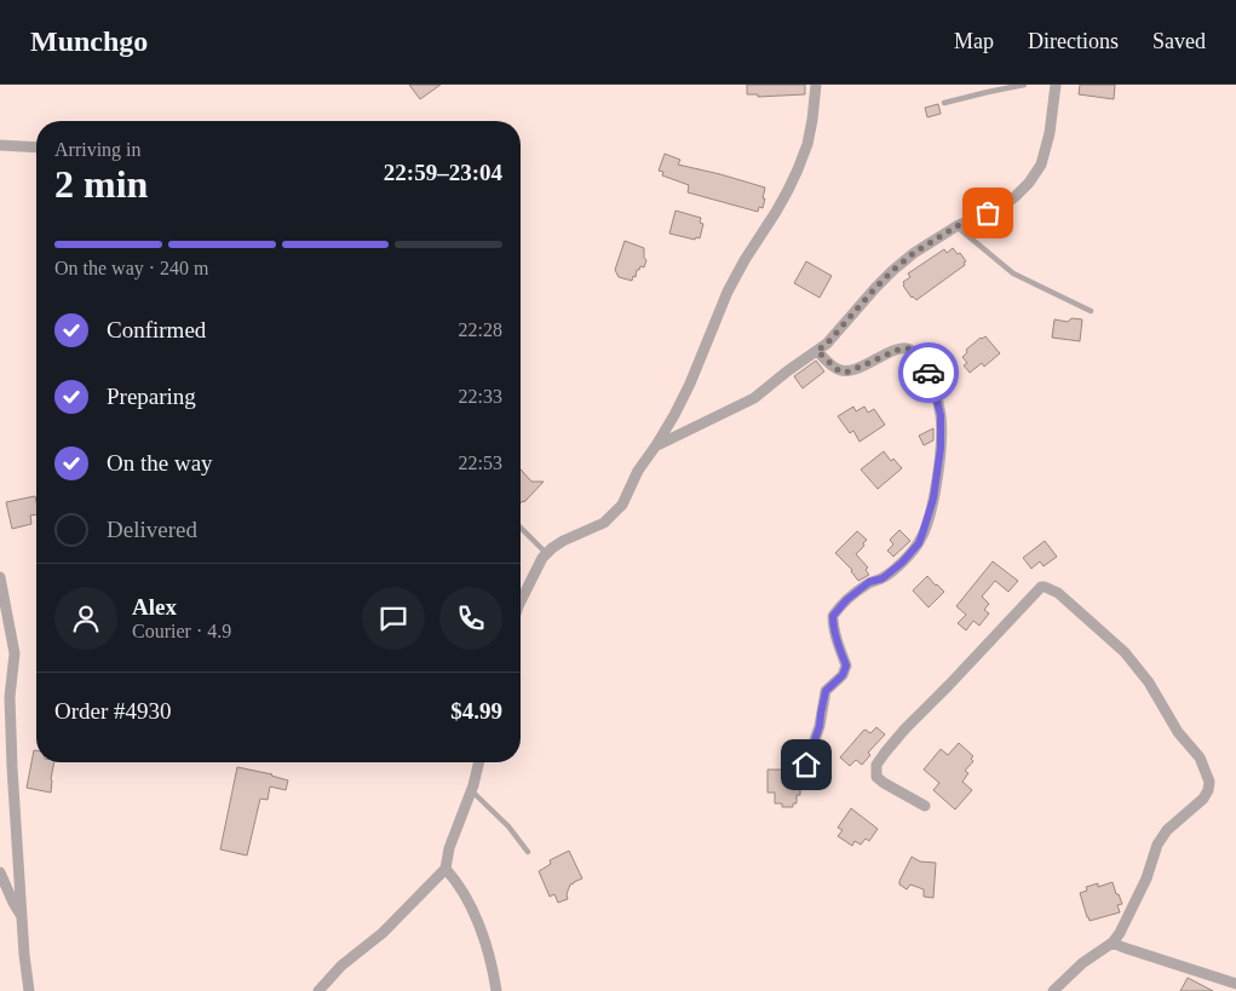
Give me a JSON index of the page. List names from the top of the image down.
{
  "page": {
    "header": "Munchgo",
    "nav": ["Map", "Directions", "Saved"],
    "heading": ["2 min", "Arriving in", "22:59–23:04"],
    "panel": [
      "Alex",
      "Courier · 4.9",
      "Order #4930",
      "$4.99"
    ],
    "bar": "On the way · 240 m",
    "list": [
      ["Confirmed", "22:28"],
      ["Preparing", "22:33"],
      ["On the way", "22:53"],
      "Delivered"
    ]
  }
}
